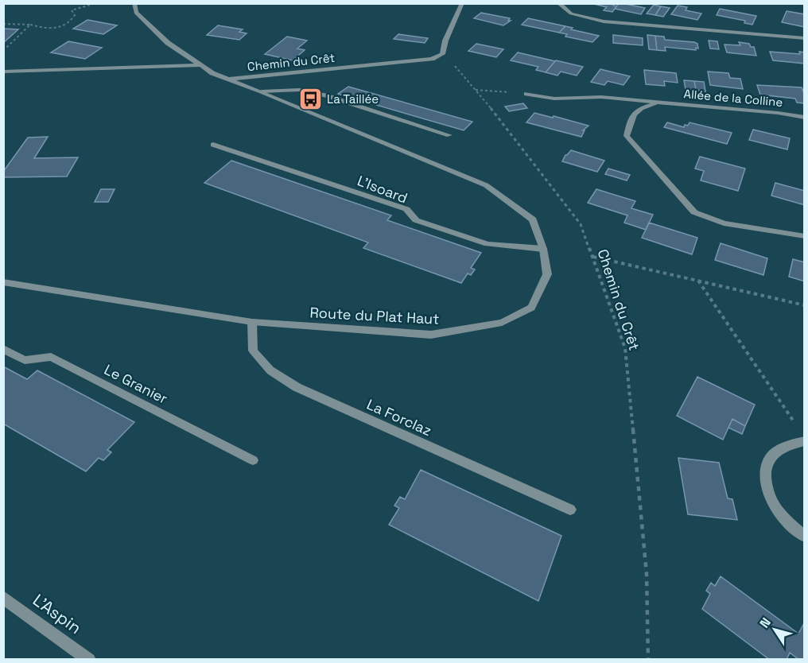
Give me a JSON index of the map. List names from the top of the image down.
{
  "streets": {
    "street": [
      "Chemin du Crêt",
      "Allée de la Colline",
      "L'Isoard",
      "Route du Plat Haut",
      "Le Granier",
      "La Forclaz",
      "L'Aspin"
    ]
  },
  "crossings": [
    ["Chemin du Crêt", "Route du Plat Haut"],
    ["L'Isoard", "Route du Plat Haut"],
    ["Route du Plat Haut", "La Forclaz"]
  ],
  "places": {
    "bus stop": ["La Taillée"]
  },
  "north": "top left"
}
